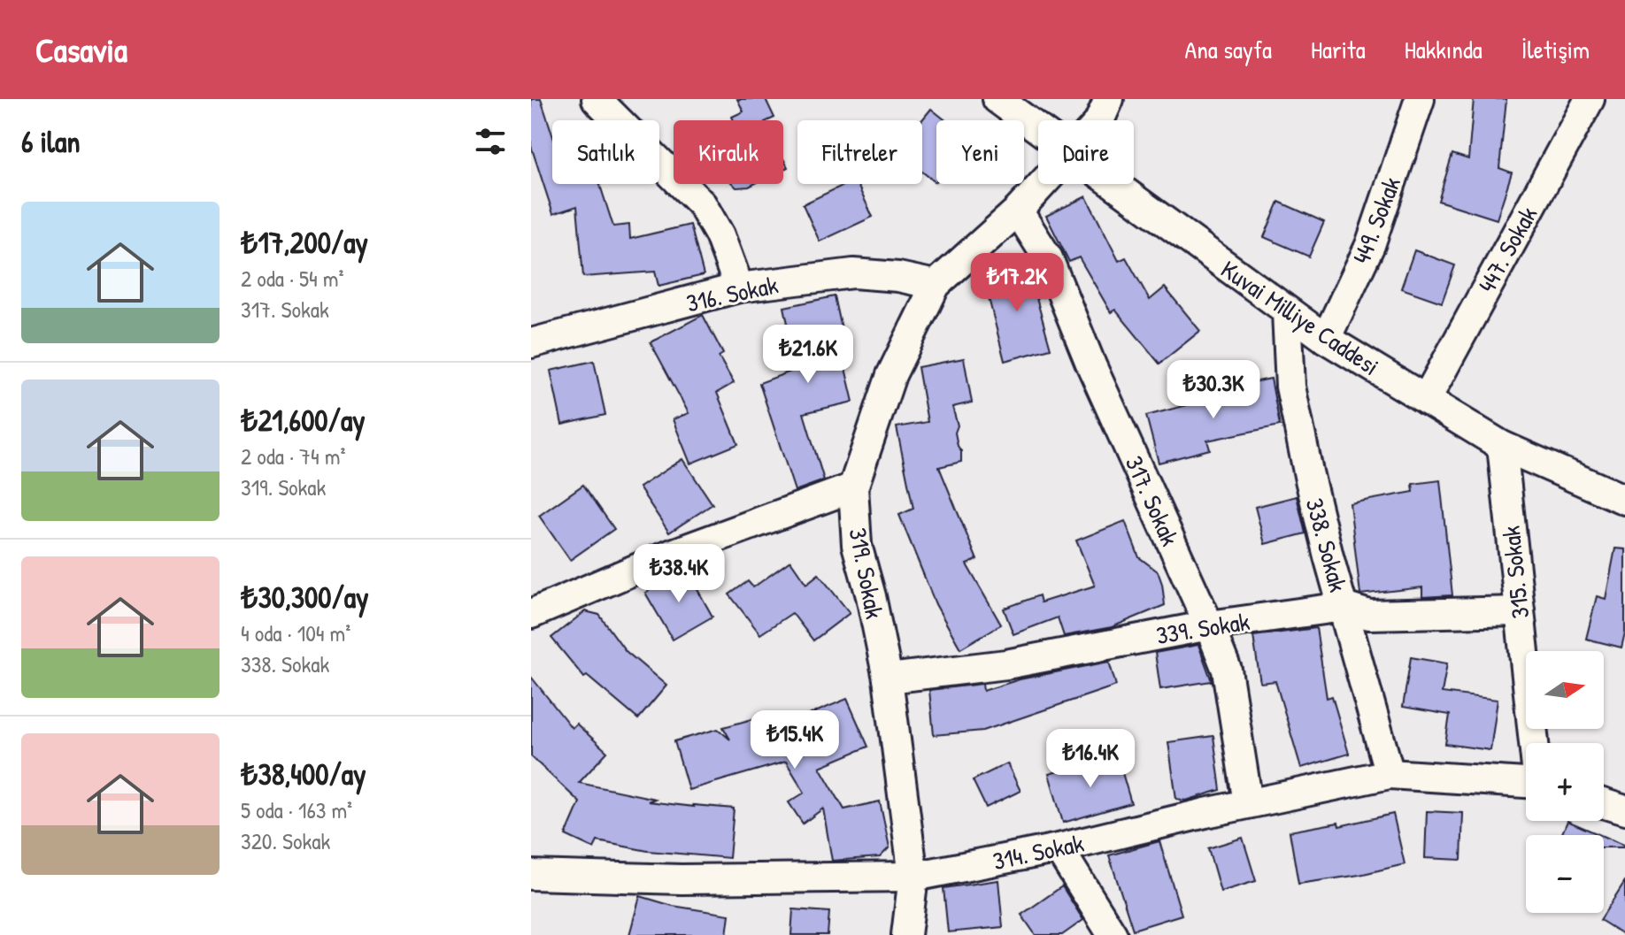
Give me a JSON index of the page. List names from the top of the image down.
{
  "streets": {
    "street": [
      "449. Sokak",
      "447. Sokak",
      "316. Sokak",
      "Kuvai Milliye Caddesi",
      "317. Sokak",
      "338. Sokak",
      "315. Sokak",
      "319. Sokak",
      "339. Sokak",
      "314. Sokak"
    ]
  },
  "crossings": [
    ["449. Sokak", "Kuvai Milliye Caddesi"],
    ["447. Sokak", "Kuvai Milliye Caddesi"],
    ["316. Sokak", "319. Sokak"],
    ["Kuvai Milliye Caddesi", "338. Sokak"],
    ["Kuvai Milliye Caddesi", "315. Sokak"],
    ["317. Sokak", "319. Sokak"],
    ["317. Sokak", "339. Sokak"],
    ["317. Sokak", "314. Sokak"],
    ["338. Sokak", "339. Sokak"],
    ["338. Sokak", "314. Sokak"],
    ["315. Sokak", "339. Sokak"],
    ["319. Sokak", "339. Sokak"],
    ["319. Sokak", "314. Sokak"]
  ],
  "north": "right",
  "page": {
    "header": "Casavia",
    "nav": [
      "Ana sayfa",
      "Harita",
      "Hakkında",
      "İletişim"
    ],
    "heading": "6 ilan",
    "chip": [
      "Satılık",
      "Kiralık",
      "Filtreler",
      "Yeni",
      "Daire"
    ],
    "list": [
      {
        "name": "₺17,200/ay",
        "note": "2 oda · 54 m² · 317. Sokak"
      },
      {
        "name": "₺21,600/ay",
        "note": "2 oda · 74 m² · 319. Sokak"
      },
      {
        "name": "₺30,300/ay",
        "note": "4 oda · 104 m² · 338. Sokak"
      },
      {
        "name": "₺38,400/ay",
        "note": "5 oda · 163 m² · 320. Sokak"
      }
    ],
    "price": [
      "₺17.2K",
      "₺21.6K",
      "₺30.3K",
      "₺38.4K",
      "₺15.4K",
      "₺16.4K"
    ],
    "map_buttons": ["+", "−"]
  }
}
